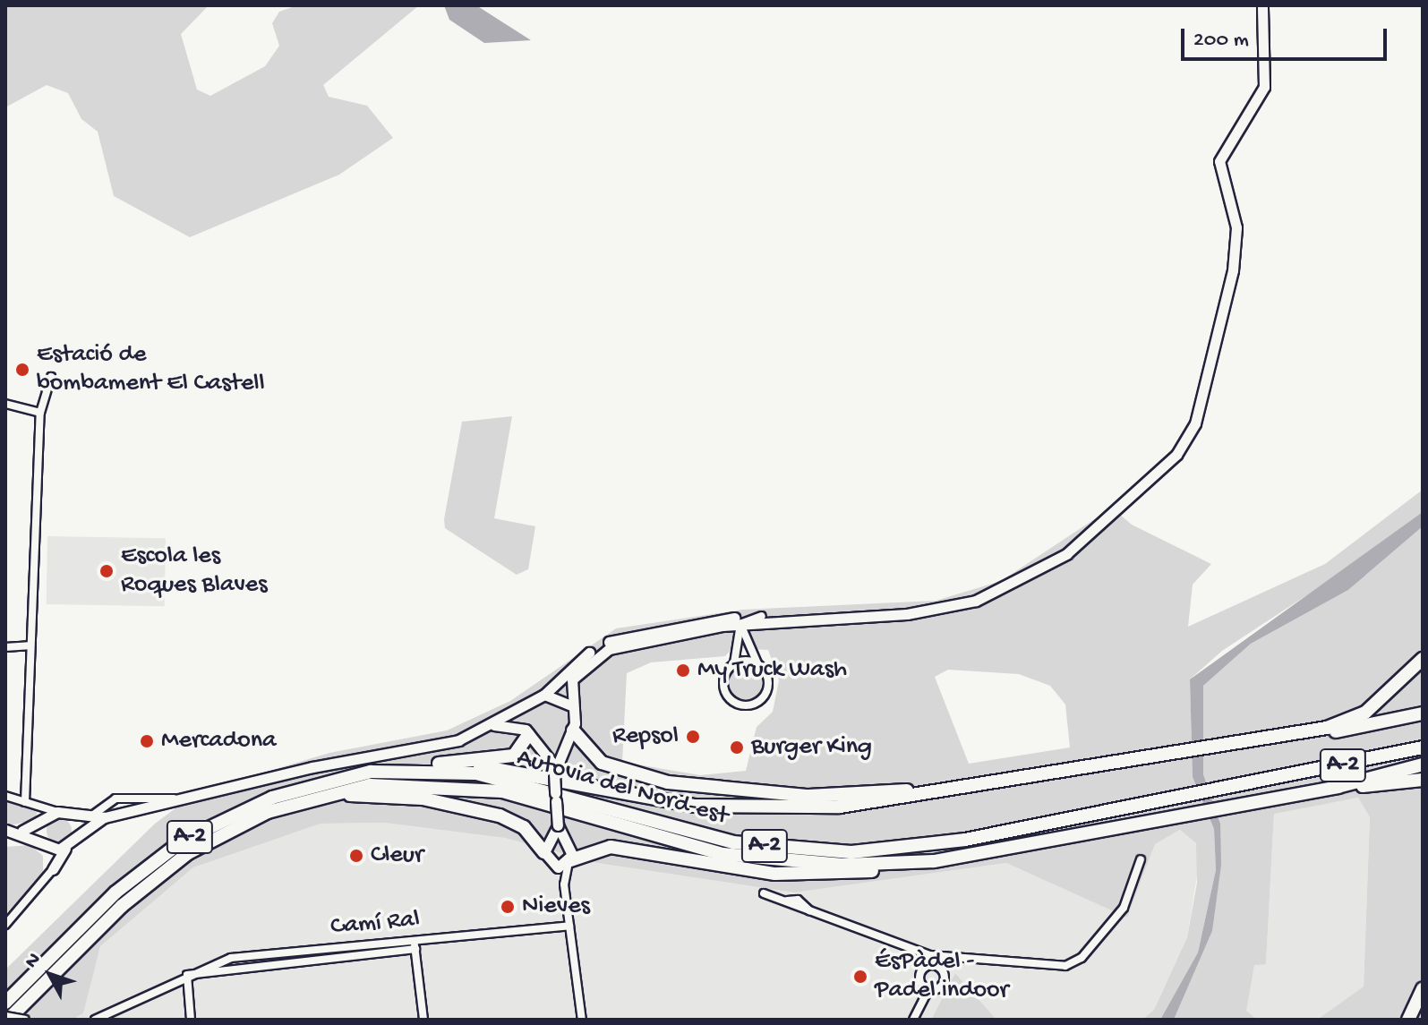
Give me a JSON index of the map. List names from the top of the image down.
{
  "streets": {
    "highway": ["A-2", "Autovia del Nord-est"],
    "street": ["Camí Ral"]
  },
  "places": [
    "Estació de bombament El Castell",
    "Escola les Roques Blaves",
    "My Truck Wash",
    "Repsol",
    "Mercadona",
    "Burger King",
    "Cleur",
    "Nieves",
    "ÉsPàdel - Padel indoor"
  ],
  "scale_bar": "200 m",
  "north": "top left"
}
